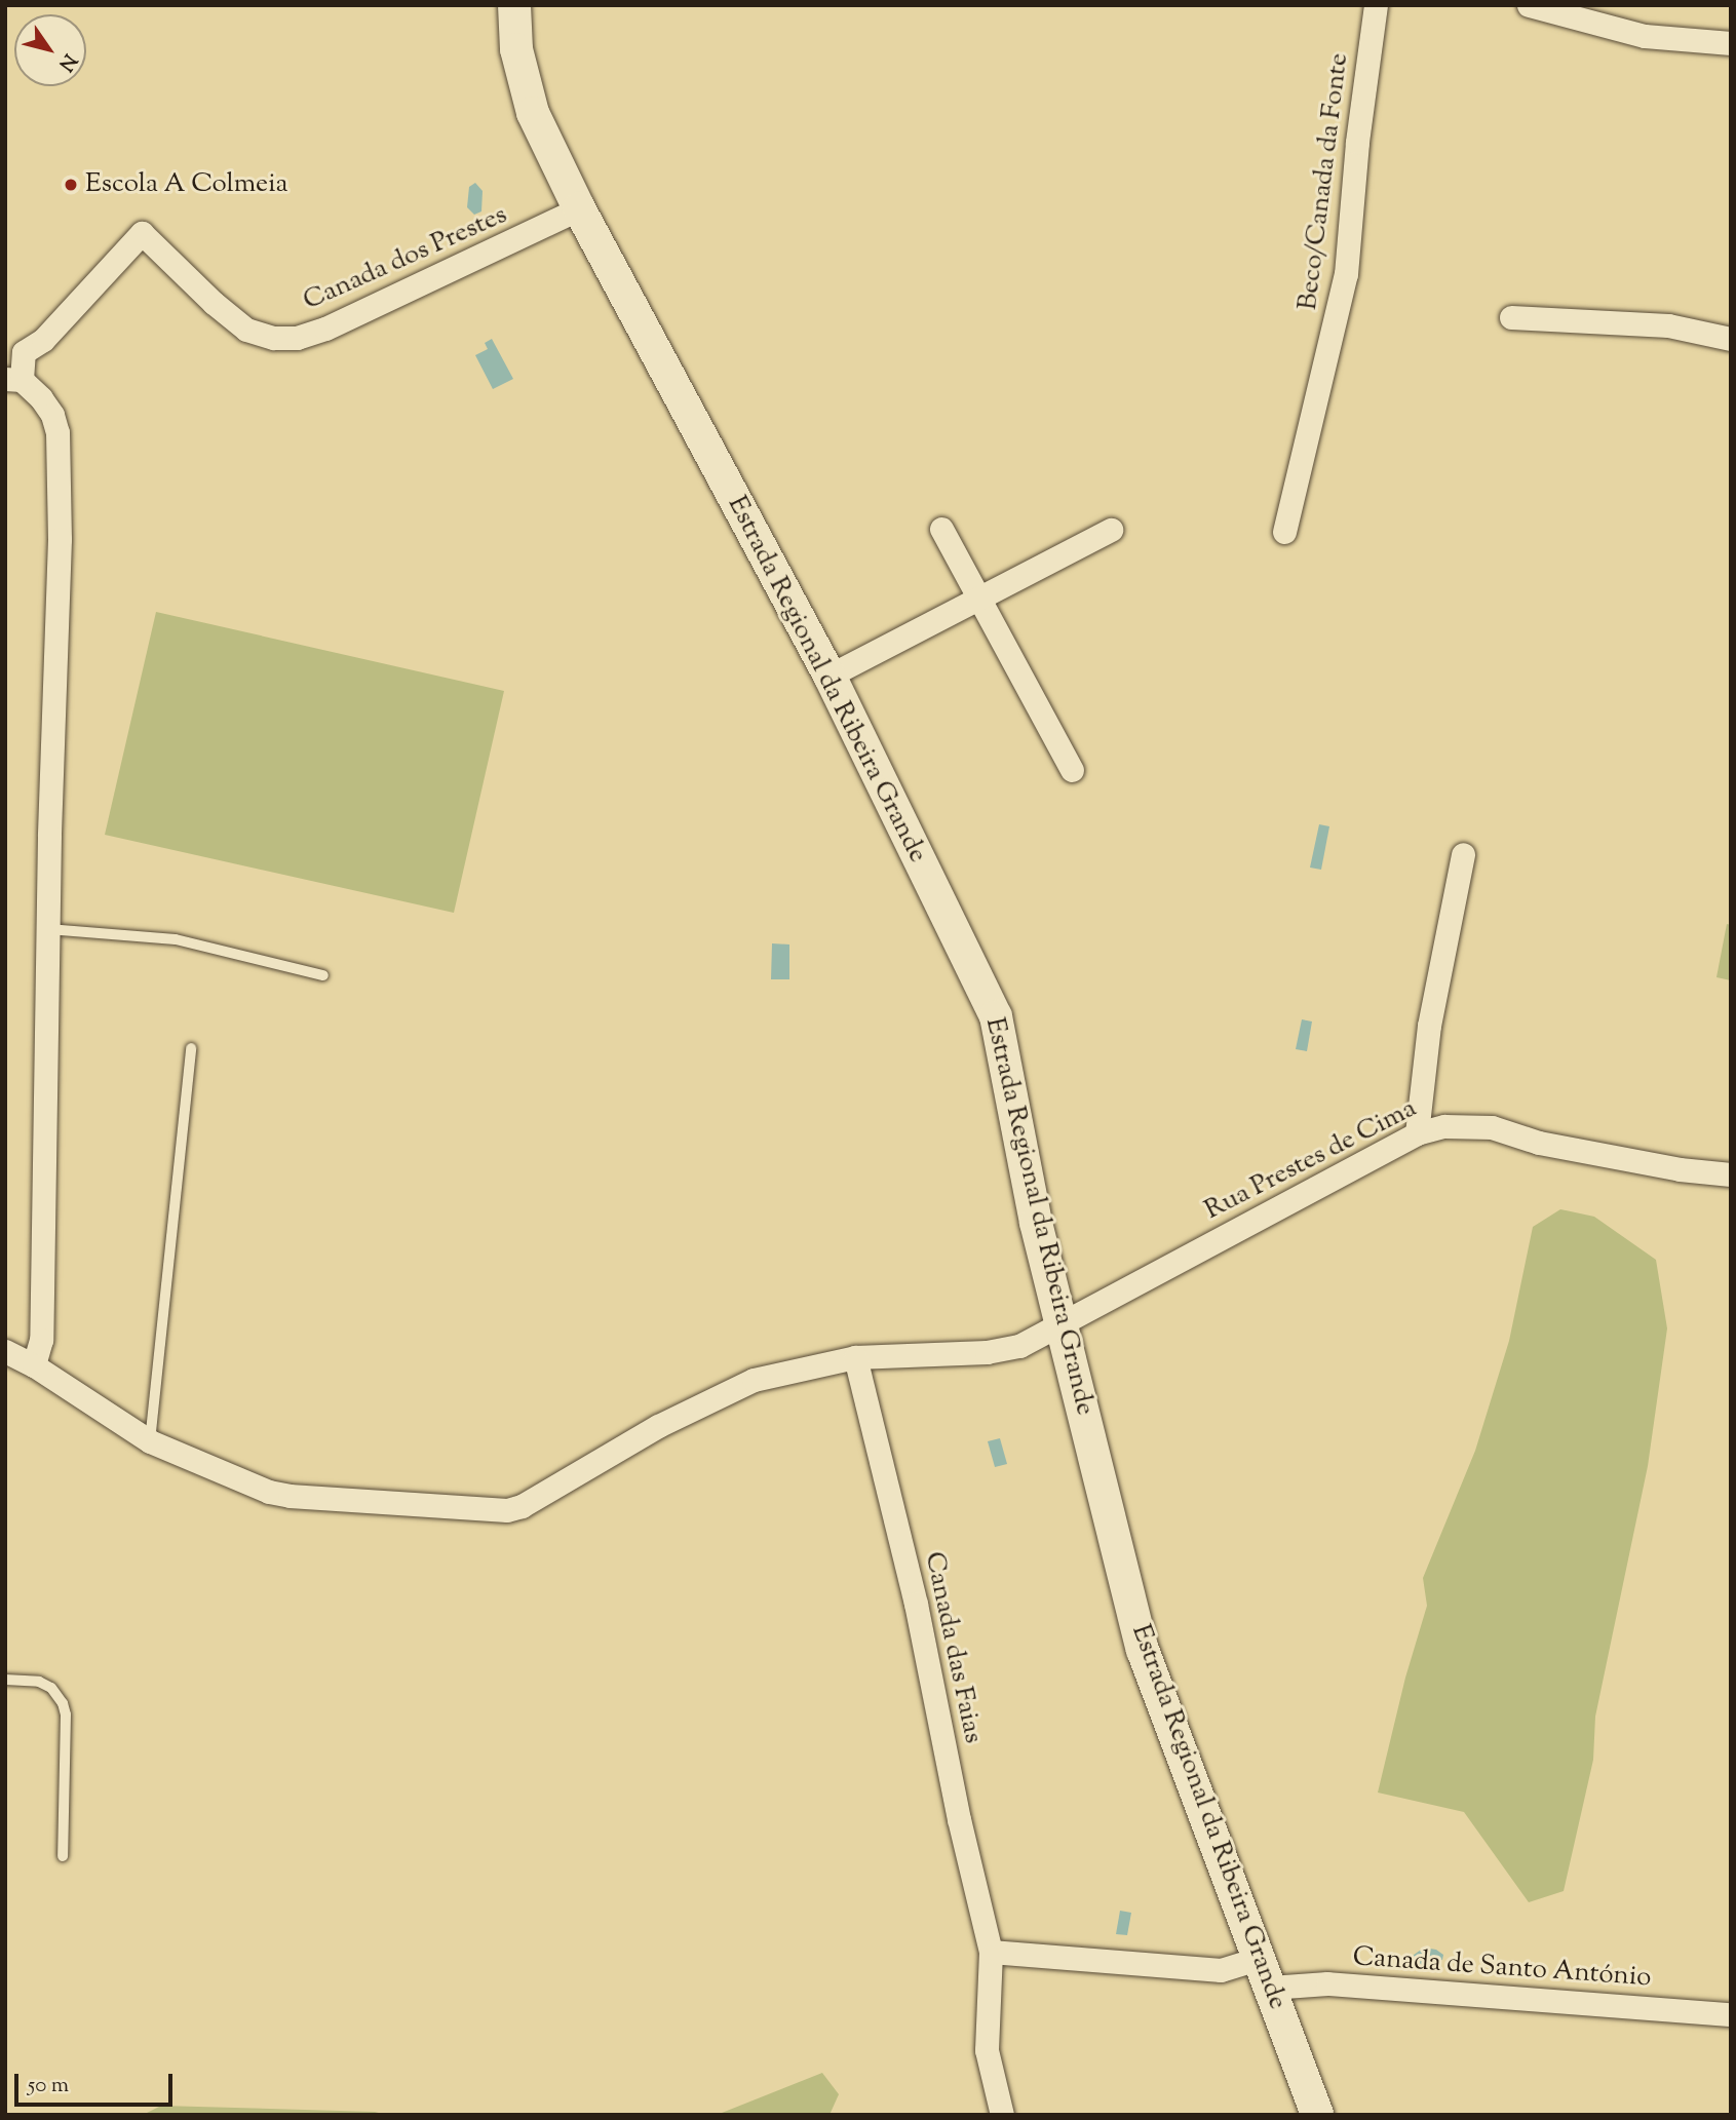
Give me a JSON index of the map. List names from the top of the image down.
{
  "streets": {
    "main road": ["Estrada Regional da Ribeira Grande"],
    "street": [
      "Beco/Canada da Fonte",
      "Canada dos Prestes",
      "Rua Prestes de Cima",
      "Canada das Faias",
      "Canada de Santo António"
    ]
  },
  "crossings": [
    ["Canada dos Prestes", "Estrada Regional da Ribeira Grande"],
    ["Estrada Regional da Ribeira Grande", "Rua Prestes de Cima"],
    ["Estrada Regional da Ribeira Grande", "Canada de Santo António"],
    ["Rua Prestes de Cima", "Canada das Faias"]
  ],
  "places": ["Escola A Colmeia"],
  "scale_bar": "50 m",
  "north": "bottom right"
}
